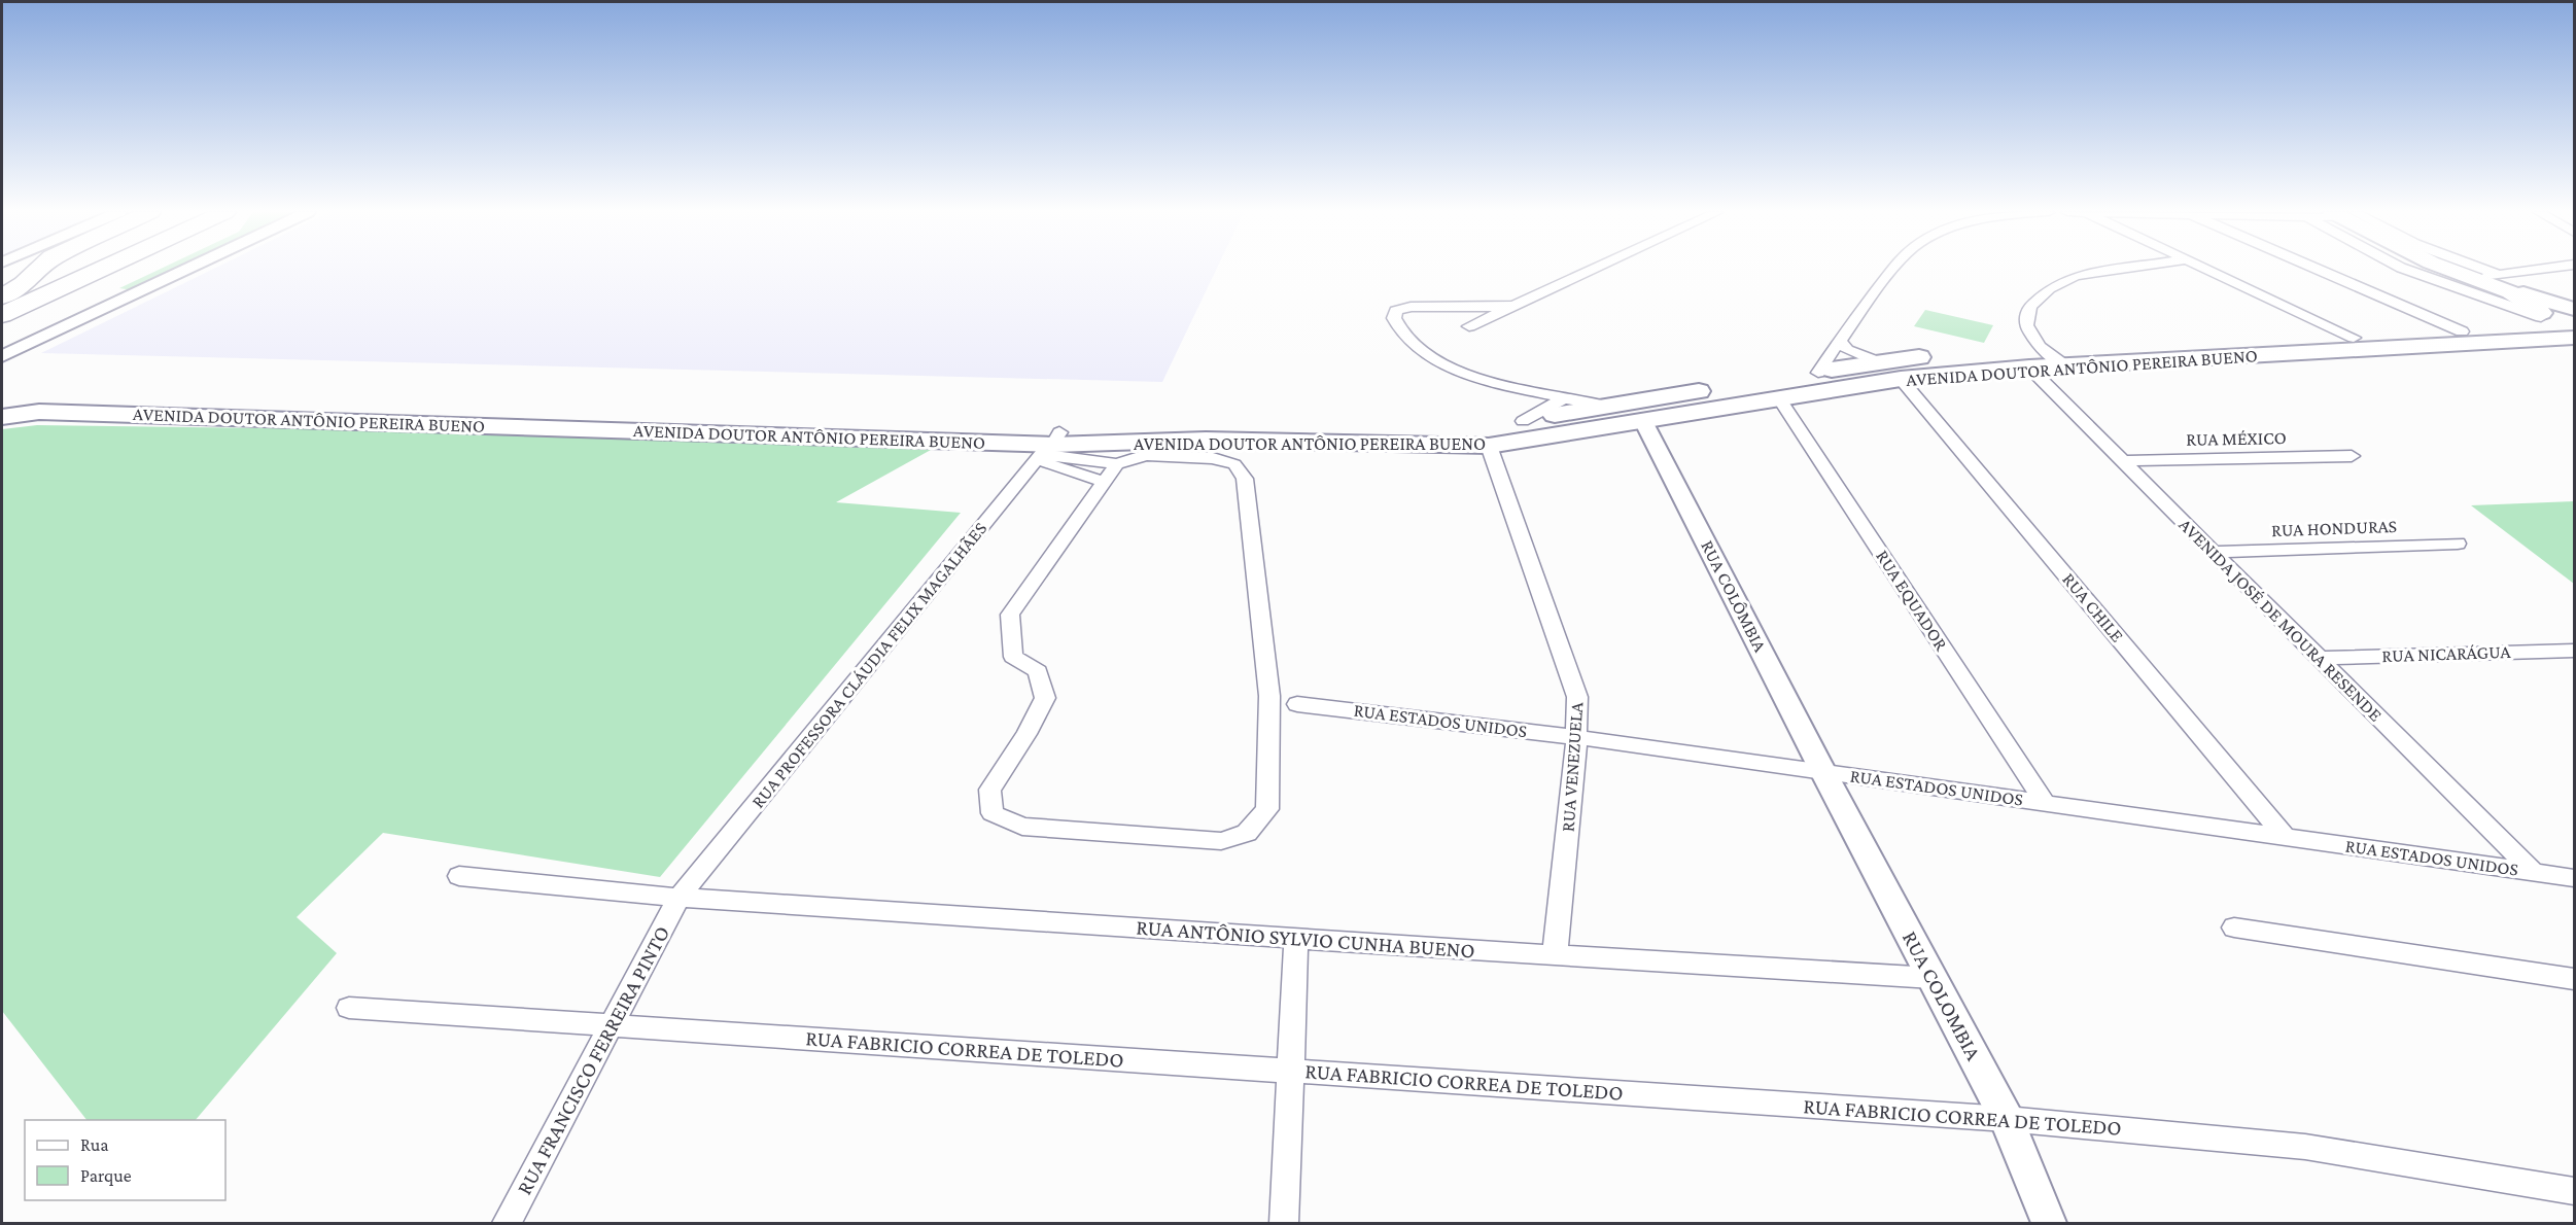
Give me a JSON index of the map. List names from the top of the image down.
{
  "streets": {
    "main road": ["AVENIDA DOUTOR ANTÔNIO PEREIRA BUENO"],
    "street": [
      "RUA MÉXICO",
      "RUA HONDURAS",
      "RUA COLÔMBIA",
      "RUA EQUADOR",
      "RUA CHILE",
      "AVENIDA JOSÉ DE MOURA RESENDE",
      "RUA NICARÁGUA",
      "RUA PROFESSORA CLÁUDIA FELIX MAGALHÃES",
      "RUA ESTADOS UNIDOS",
      "RUA VENEZUELA",
      "RUA ANTÔNIO SYLVIO CUNHA BUENO",
      "RUA COLOMBIA",
      "RUA FABRICIO CORREA DE TOLEDO",
      "RUA FRANCISCO FERREIRA PINTO"
    ]
  },
  "crossings": [
    ["AVENIDA DOUTOR ANTÔNIO PEREIRA BUENO", "RUA COLÔMBIA"],
    ["AVENIDA DOUTOR ANTÔNIO PEREIRA BUENO", "RUA EQUADOR"],
    ["AVENIDA DOUTOR ANTÔNIO PEREIRA BUENO", "RUA CHILE"],
    ["AVENIDA DOUTOR ANTÔNIO PEREIRA BUENO", "AVENIDA JOSÉ DE MOURA RESENDE"],
    ["AVENIDA DOUTOR ANTÔNIO PEREIRA BUENO", "RUA PROFESSORA CLÁUDIA FELIX MAGALHÃES"],
    ["AVENIDA DOUTOR ANTÔNIO PEREIRA BUENO", "RUA VENEZUELA"],
    ["RUA MÉXICO", "AVENIDA JOSÉ DE MOURA RESENDE"],
    ["RUA HONDURAS", "AVENIDA JOSÉ DE MOURA RESENDE"],
    ["RUA COLÔMBIA", "RUA ESTADOS UNIDOS"],
    ["RUA COLÔMBIA", "RUA COLOMBIA"],
    ["RUA EQUADOR", "RUA ESTADOS UNIDOS"],
    ["RUA CHILE", "RUA ESTADOS UNIDOS"],
    ["AVENIDA JOSÉ DE MOURA RESENDE", "RUA NICARÁGUA"],
    ["AVENIDA JOSÉ DE MOURA RESENDE", "RUA ESTADOS UNIDOS"],
    ["RUA PROFESSORA CLÁUDIA FELIX MAGALHÃES", "RUA ANTÔNIO SYLVIO CUNHA BUENO"],
    ["RUA PROFESSORA CLÁUDIA FELIX MAGALHÃES", "RUA FRANCISCO FERREIRA PINTO"],
    ["RUA ESTADOS UNIDOS", "RUA VENEZUELA"],
    ["RUA ESTADOS UNIDOS", "RUA COLOMBIA"],
    ["RUA VENEZUELA", "RUA ANTÔNIO SYLVIO CUNHA BUENO"],
    ["RUA ANTÔNIO SYLVIO CUNHA BUENO", "RUA COLOMBIA"],
    ["RUA ANTÔNIO SYLVIO CUNHA BUENO", "RUA FRANCISCO FERREIRA PINTO"],
    ["RUA COLOMBIA", "RUA FABRICIO CORREA DE TOLEDO"],
    ["RUA FABRICIO CORREA DE TOLEDO", "RUA FRANCISCO FERREIRA PINTO"]
  ],
  "legend": ["Rua", "Parque"]
}
